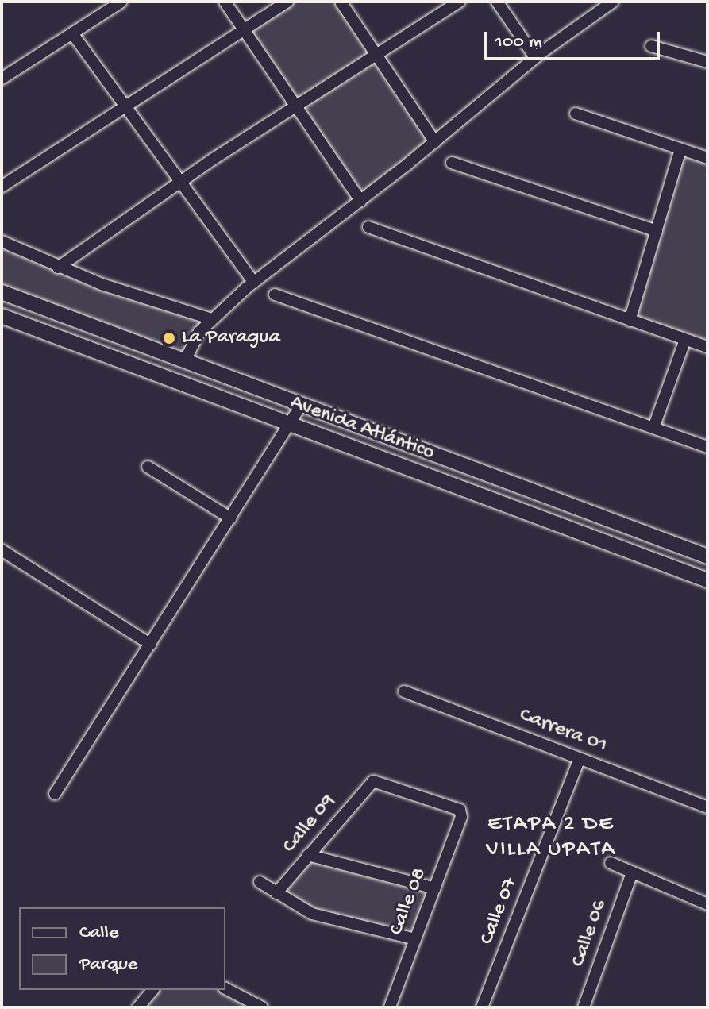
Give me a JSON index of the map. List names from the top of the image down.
{
  "streets": {
    "street": [
      "Avenida Atlántico",
      "Carrera 01",
      "Calle 09",
      "Calle 08",
      "Calle 07",
      "Calle 06"
    ]
  },
  "crossings": [
    ["Carrera 01", "Calle 07"],
    ["Calle 09", "Calle 08"]
  ],
  "districts": ["ETAPA 2 DE VILLA UPATA"],
  "places": ["La Paragua"],
  "legend": ["Calle", "Parque"],
  "scale_bar": "100 m"
}
